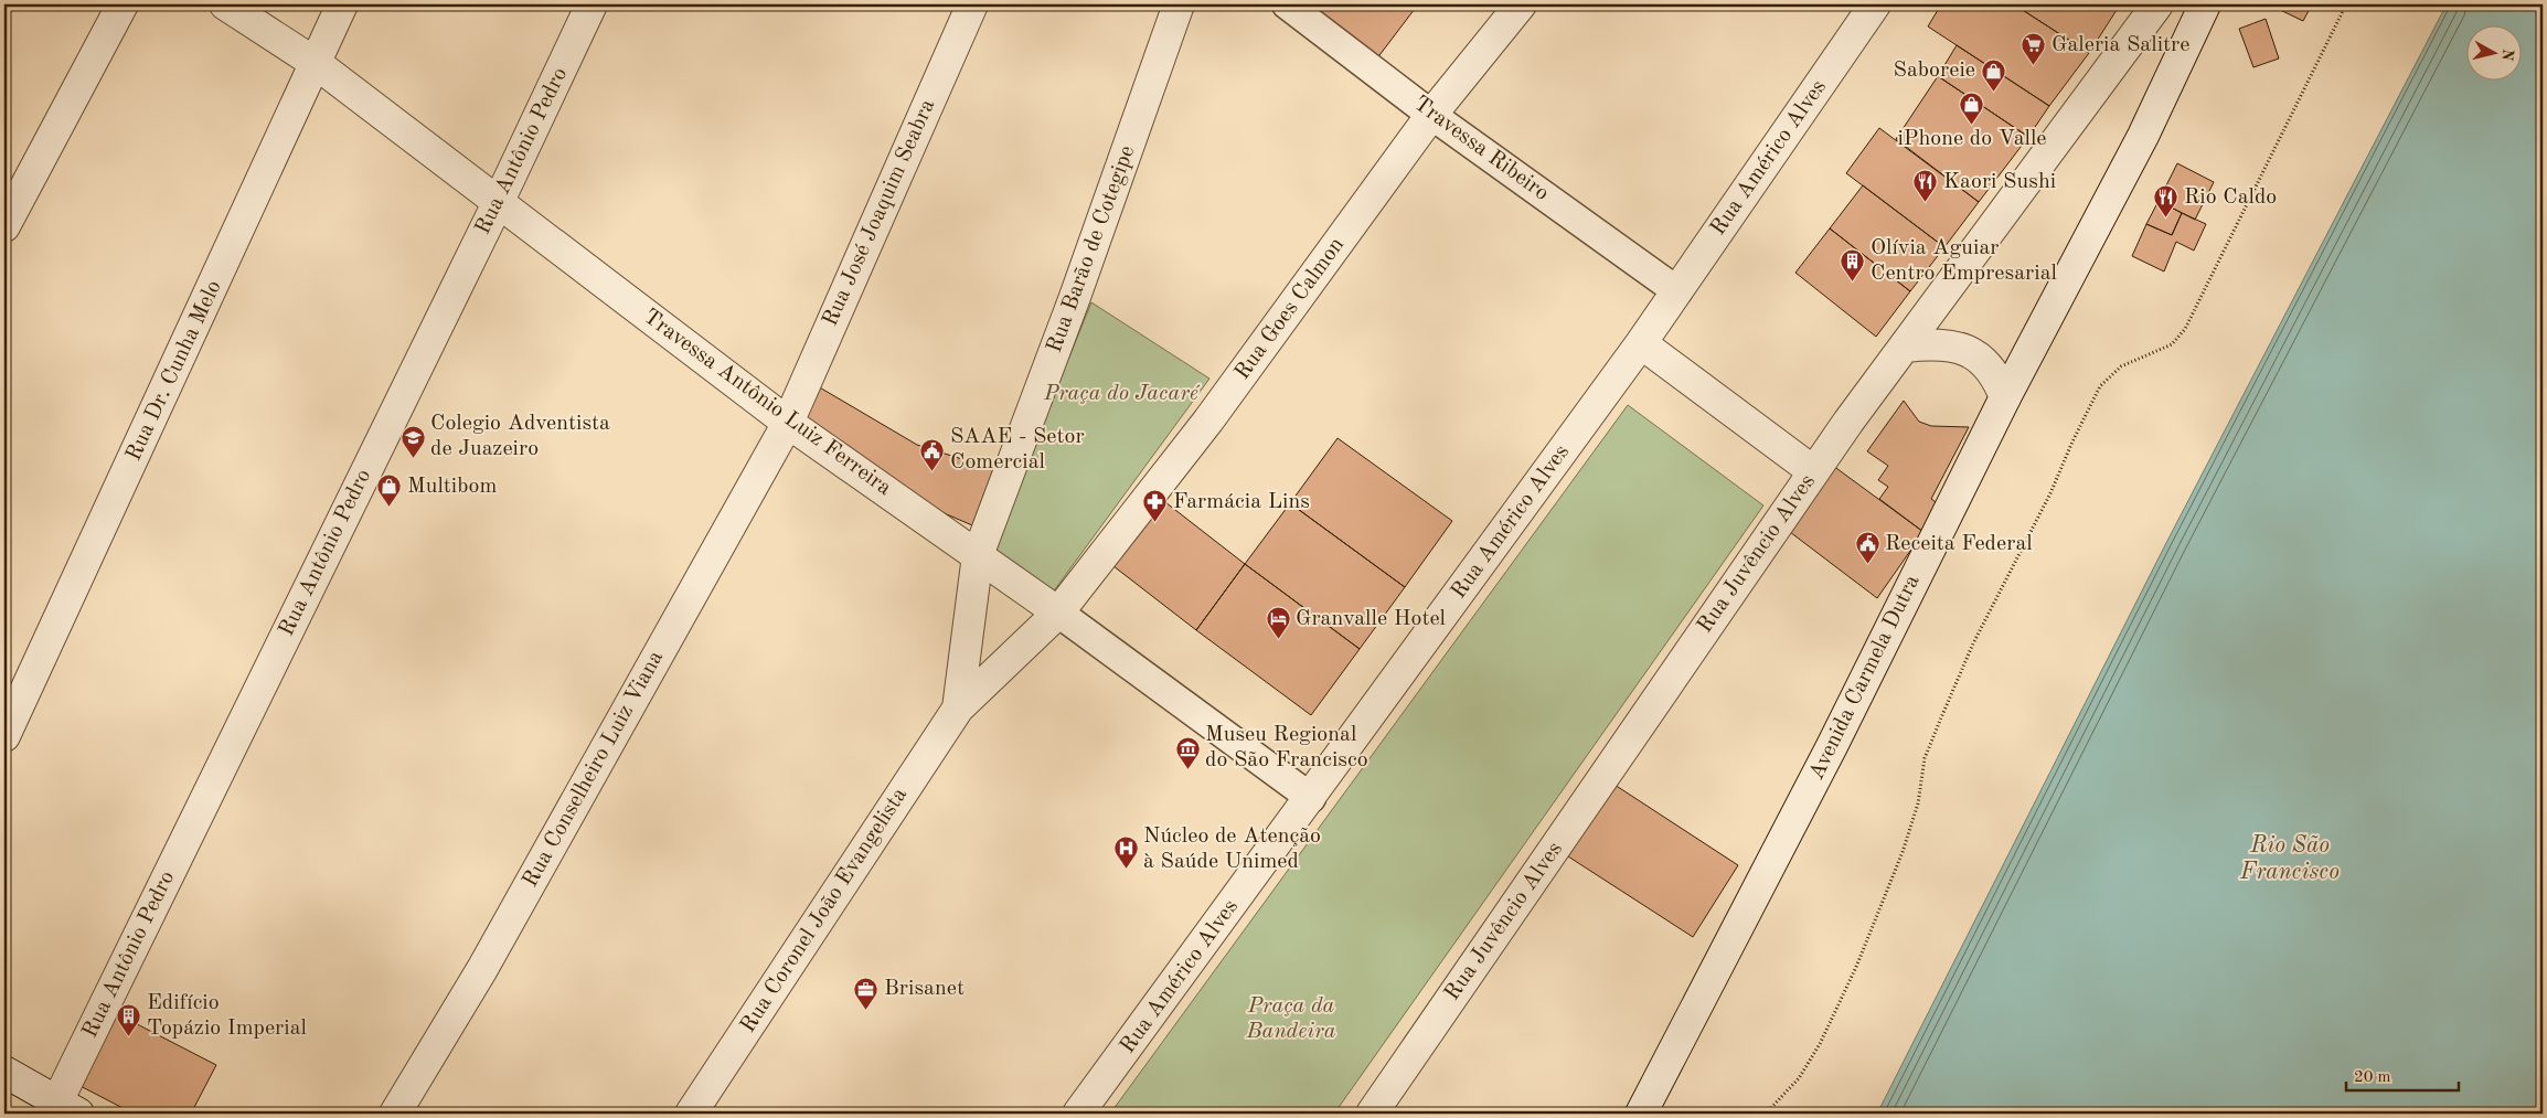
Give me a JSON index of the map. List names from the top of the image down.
{
  "streets": {
    "street": [
      "Travessa Ribeiro",
      "Rua Antônio Pedro",
      "Rua Américo Alves",
      "Rua José Joaquim Seabra",
      "Rua Barão de Cotegipe",
      "Rua Goes Calmon",
      "Rua Dr. Cunha Melo",
      "Travessa Antônio Luiz Ferreira",
      "Rua Juvêncio Alves",
      "Avenida Carmela Dutra",
      "Rua Conselheiro Luiz Viana",
      "Rua Coronel João Evangelista"
    ]
  },
  "crossings": [
    ["Travessa Ribeiro", "Rua Américo Alves"],
    ["Travessa Ribeiro", "Rua Goes Calmon"],
    ["Rua Antônio Pedro", "Travessa Antônio Luiz Ferreira"],
    ["Rua Américo Alves", "Travessa Antônio Luiz Ferreira"],
    ["Rua José Joaquim Seabra", "Travessa Antônio Luiz Ferreira"],
    ["Rua José Joaquim Seabra", "Rua Conselheiro Luiz Viana"],
    ["Rua Barão de Cotegipe", "Travessa Antônio Luiz Ferreira"],
    ["Rua Barão de Cotegipe", "Rua Coronel João Evangelista"],
    ["Rua Goes Calmon", "Travessa Antônio Luiz Ferreira"],
    ["Rua Goes Calmon", "Rua Coronel João Evangelista"],
    ["Rua Dr. Cunha Melo", "Travessa Antônio Luiz Ferreira"],
    ["Travessa Antônio Luiz Ferreira", "Rua Conselheiro Luiz Viana"],
    ["Travessa Antônio Luiz Ferreira", "Rua Coronel João Evangelista"]
  ],
  "water": ["Rio São Francisco"],
  "parks": ["Praça do Jacaré", "Praça da Bandeira"],
  "places": {
    "supermarket": ["Galeria Salitre"],
    "shop": ["Saboreie", "iPhone do Valle", "Multibom"],
    "restaurant": ["Kaori Sushi", "Rio Caldo"],
    "building": ["Olívia Aguiar Centro Empresarial", "Edifício Topázio Imperial"],
    "school or university": ["Colegio Adventista de Juazeiro"],
    "public building": ["SAAE - Setor Comercial", "Receita Federal"],
    "pharmacy": ["Farmácia Lins"],
    "hotel": ["Granvalle Hotel"],
    "museum": ["Museu Regional do São Francisco"],
    "hospital": ["Núcleo de Atenção à Saúde Unimed"],
    "office": ["Brisanet"]
  },
  "scale_bar": "20 m",
  "north": "right"
}
